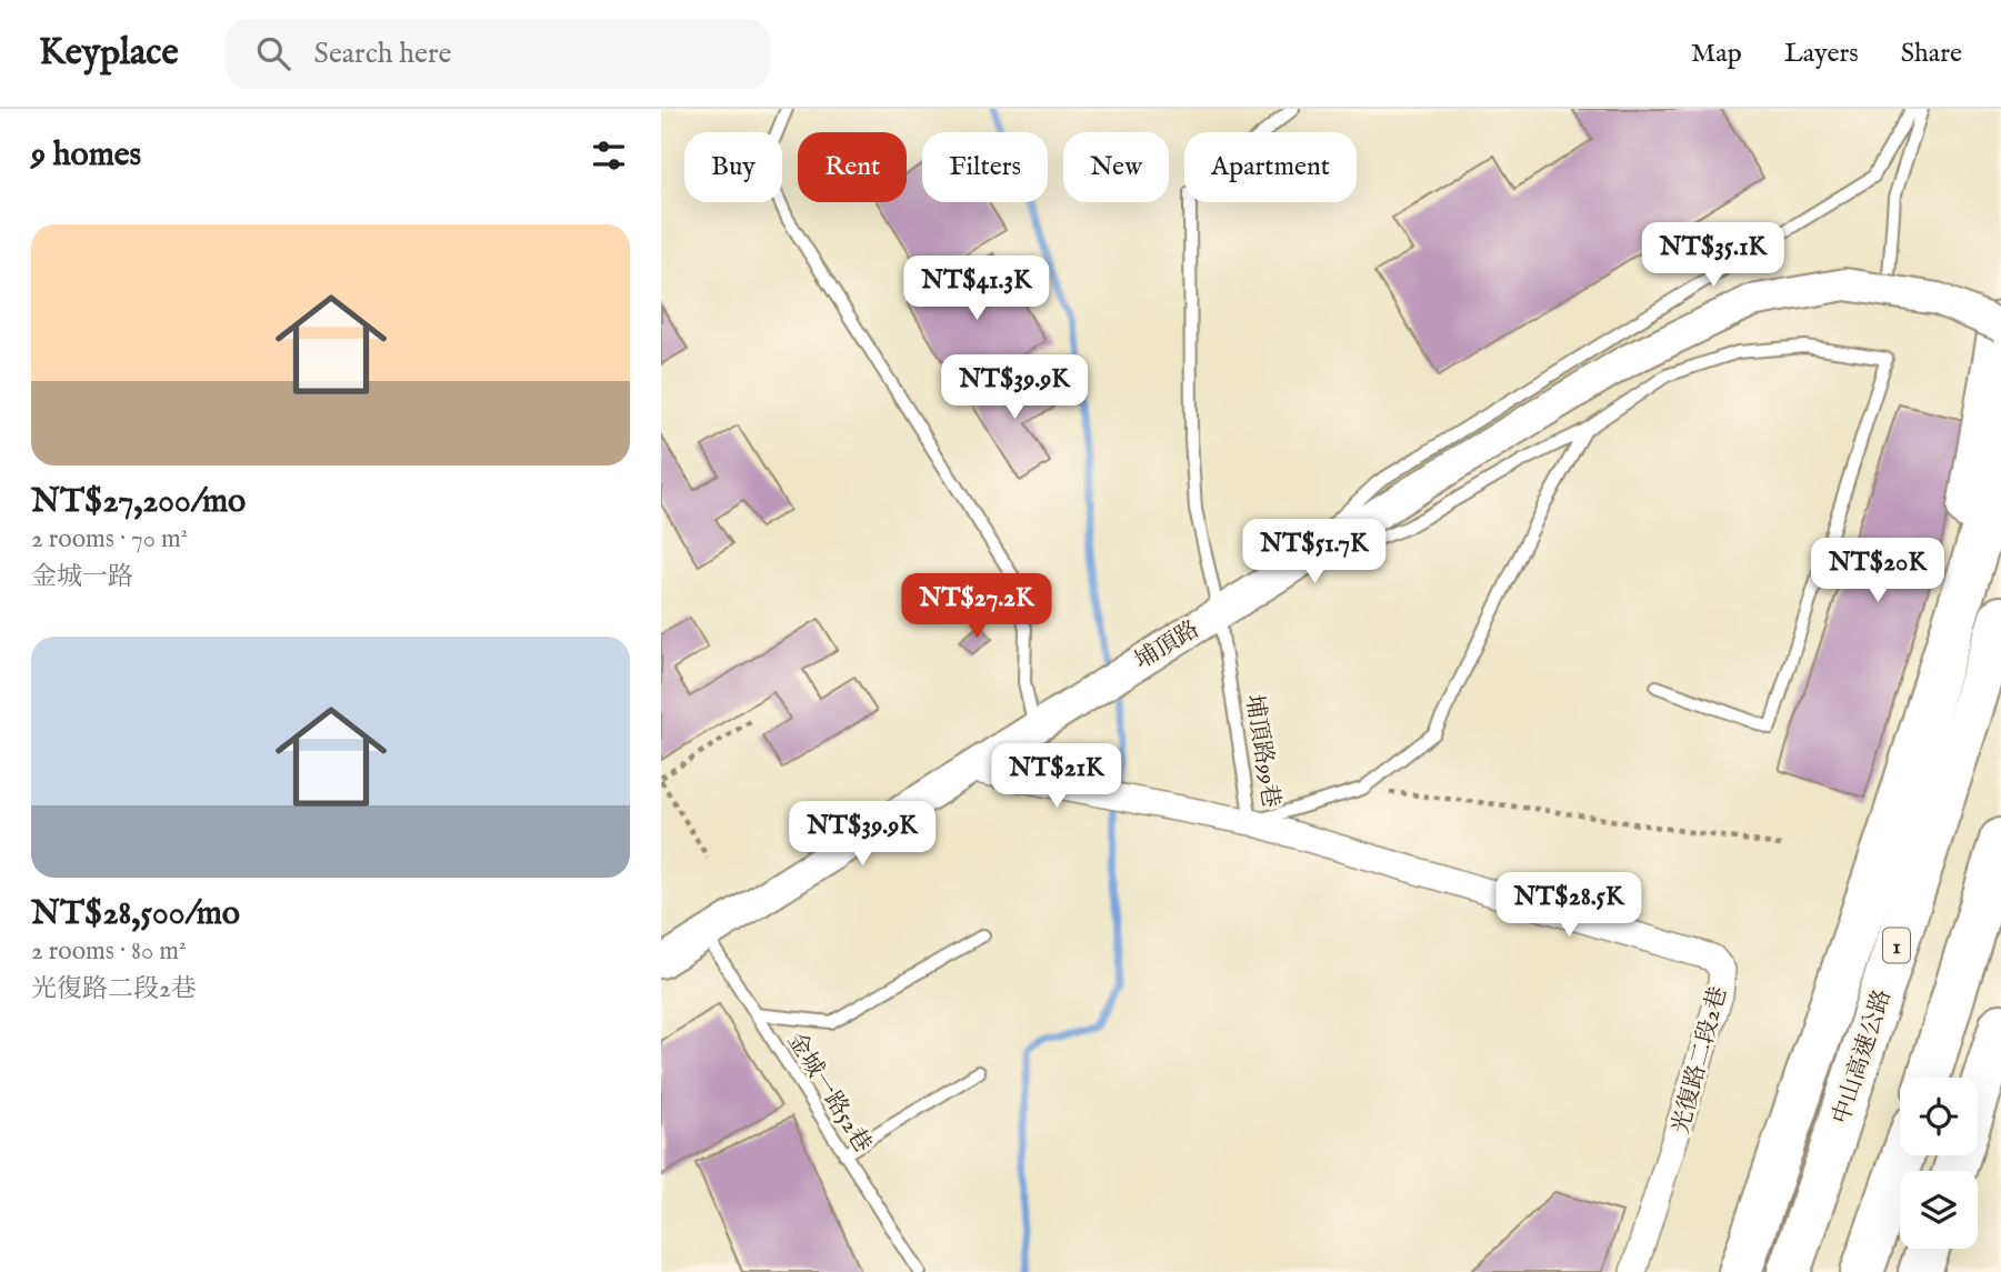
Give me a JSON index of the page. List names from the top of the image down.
{
  "streets": {
    "highway": ["1", "中山高速公路"],
    "street": ["埔頂路", "光復路二段2巷"],
    "lane": ["埔頂路99巷", "金城一路52巷"]
  },
  "crossings": [
    ["埔頂路", "埔頂路99巷"],
    ["埔頂路", "光復路二段2巷"],
    ["埔頂路", "金城一路52巷"],
    ["埔頂路99巷", "光復路二段2巷"]
  ],
  "page": {
    "header": "Keyplace",
    "search": "Search here",
    "nav": ["Map", "Layers", "Share"],
    "heading": "9 homes",
    "chip": [
      "Buy",
      "Rent",
      "Filters",
      "New",
      "Apartment"
    ],
    "list": [
      {
        "name": "NT$27,200/mo",
        "note": "2 rooms · 70 m² · 金城一路"
      },
      {
        "name": "NT$28,500/mo",
        "note": "2 rooms · 80 m² · 光復路二段2巷"
      }
    ],
    "price": [
      "NT$35.1K",
      "NT$41.3K",
      "NT$39.9K",
      "NT$51.7K",
      "NT$20K",
      "NT$27.2K",
      "NT$21K",
      "NT$39.9K",
      "NT$28.5K"
    ]
  }
}
